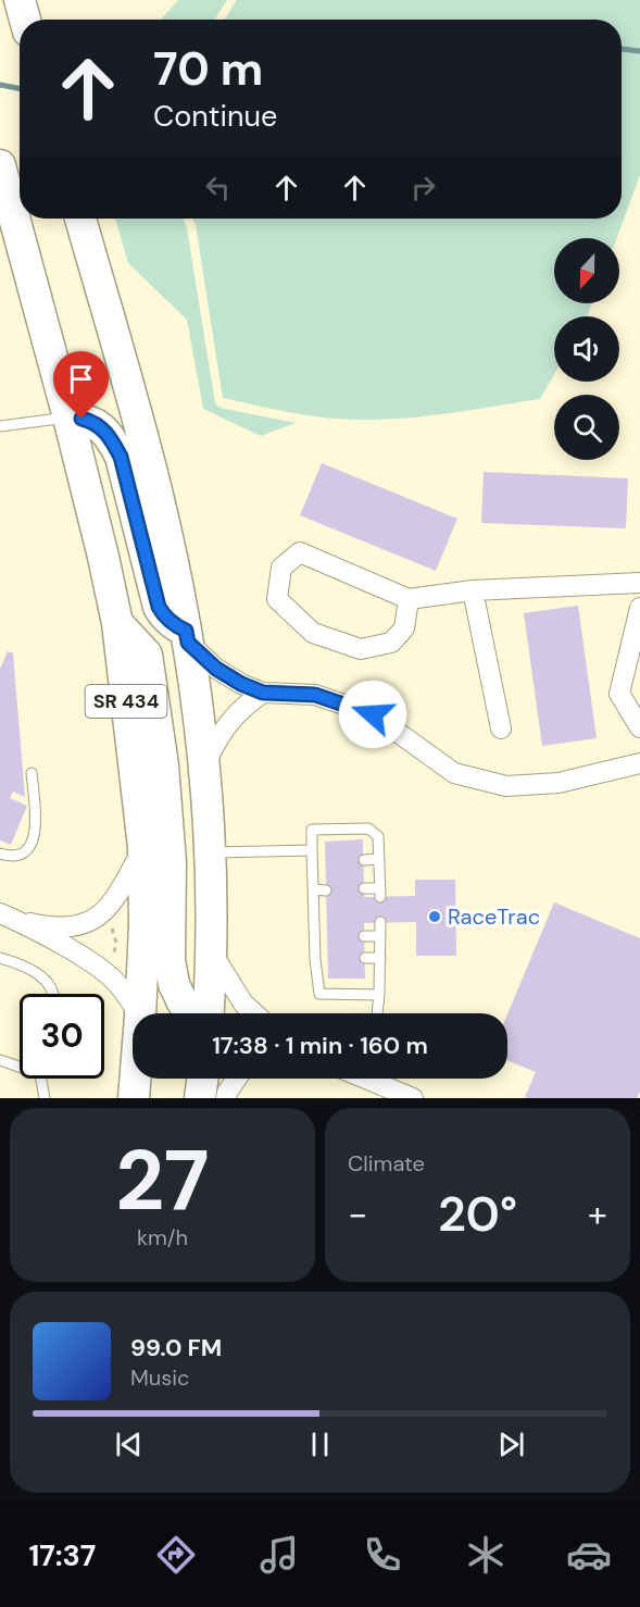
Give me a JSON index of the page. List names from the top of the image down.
{
  "streets": {
    "main road": ["SR 434"]
  },
  "places": ["RaceTrac"],
  "north": "bottom",
  "page": {
    "turn": ["70 m", "Continue"],
    "limit": "30",
    "trip": "17:38 · 1 min · 160 m",
    "tile": [
      ["27", "km/h"],
      "Climate"
    ],
    "heat": ["−", "20°", "+"],
    "song": ["99.0 FM", "Music"],
    "tabs": "17:37"
  }
}
